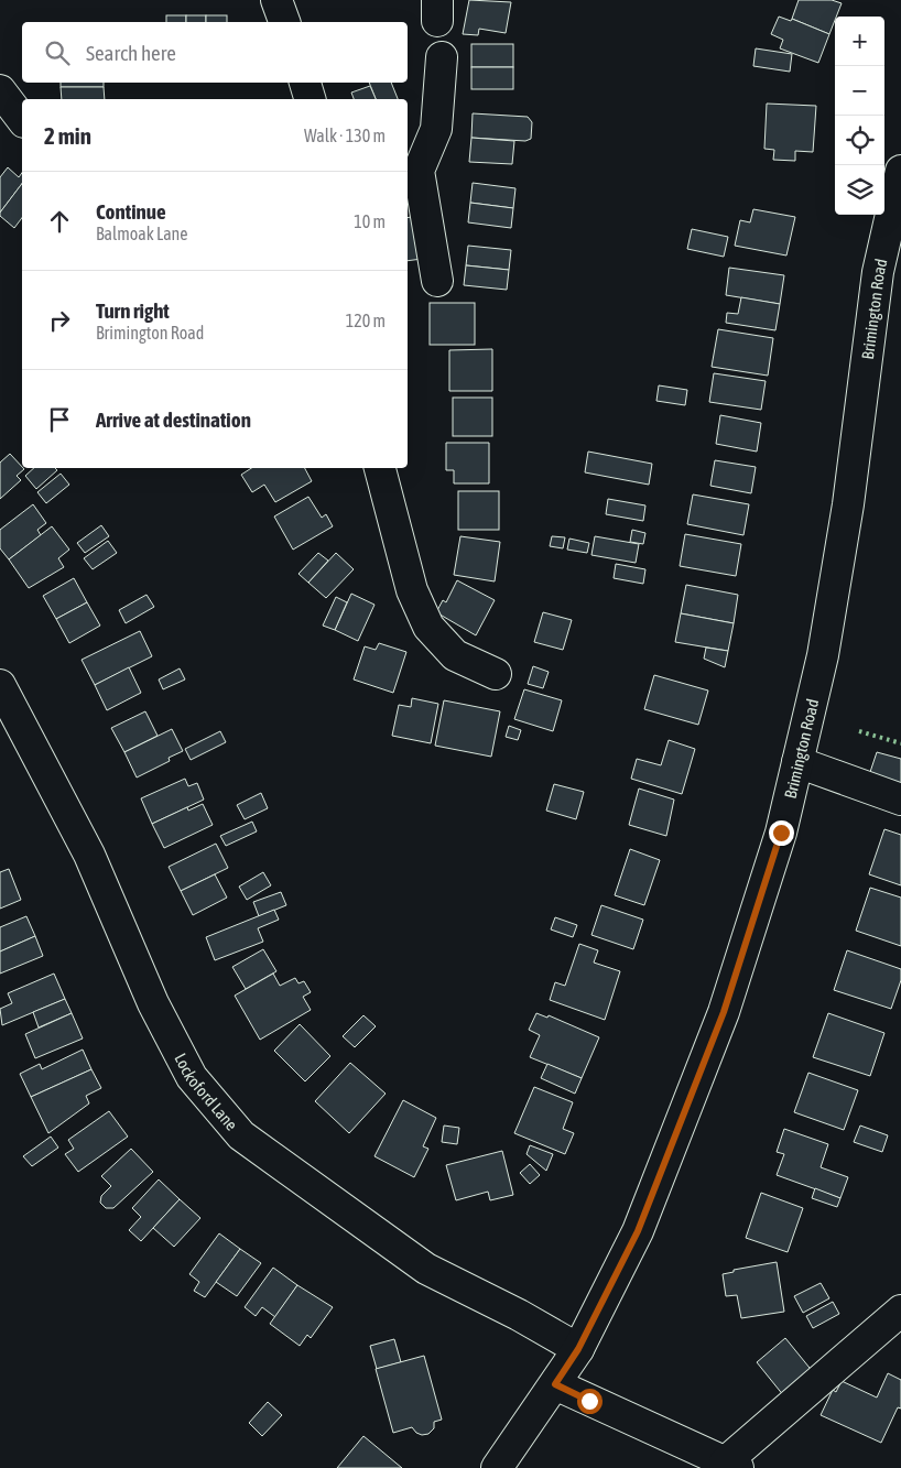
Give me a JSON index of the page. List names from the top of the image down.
{
  "streets": {
    "main road": ["Brimington Road", "Lockoford Lane"]
  },
  "crossings": [
    ["Brimington Road", "Lockoford Lane"]
  ],
  "page": {
    "map_buttons": ["+", "−"],
    "search": "Search here",
    "heading": ["2 min", "Walk · 130 m"],
    "list": [
      ["Continue", "Balmoak Lane", "10 m"],
      ["Turn right", "Brimington Road", "120 m"],
      "Arrive at destination"
    ]
  }
}
